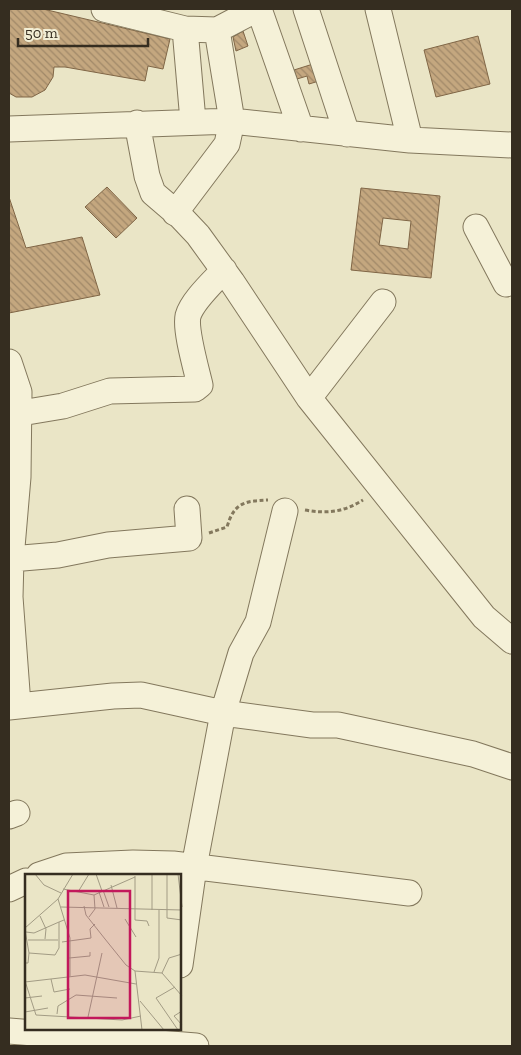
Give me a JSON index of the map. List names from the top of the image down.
{
  "scale_bar": "50 m"
}
